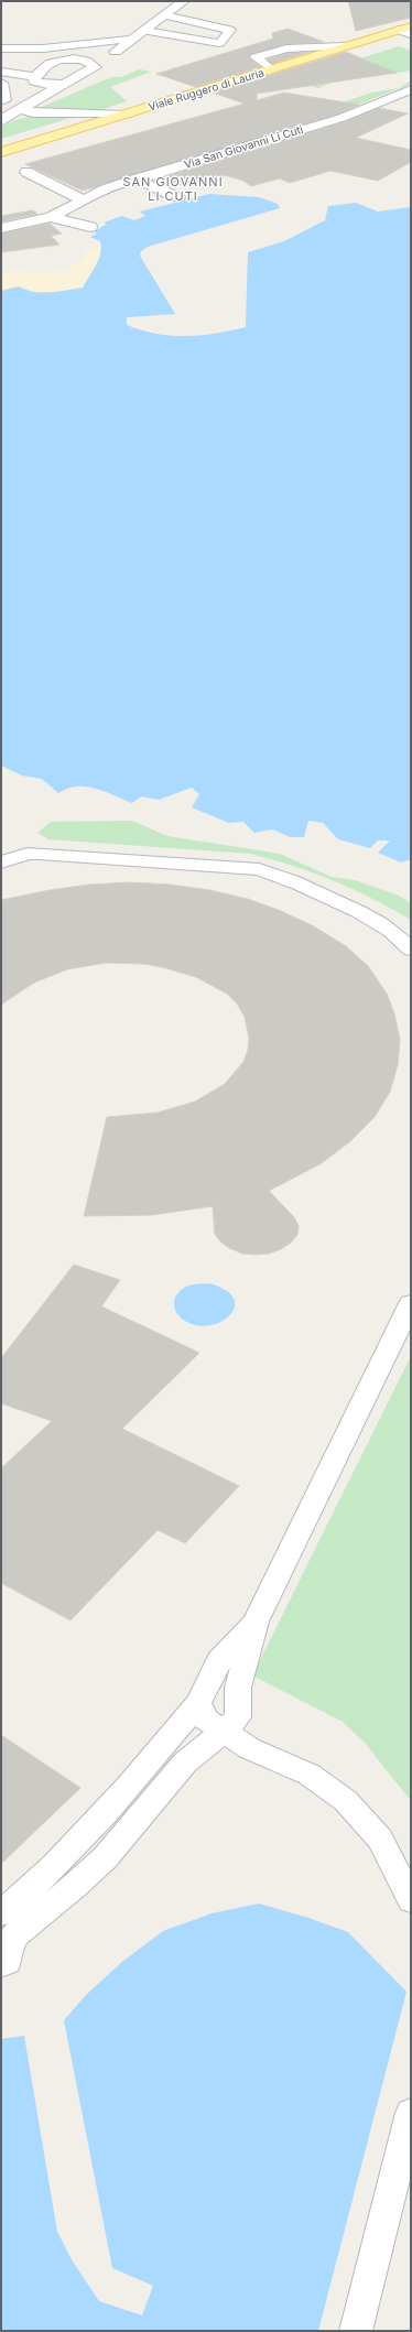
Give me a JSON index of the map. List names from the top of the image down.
{
  "streets": {
    "main road": ["Viale Ruggero di Lauria"],
    "street": ["Via San Giovanni Li Cuti"]
  },
  "districts": ["SAN GIOVANNI LI CUTI"]
}
